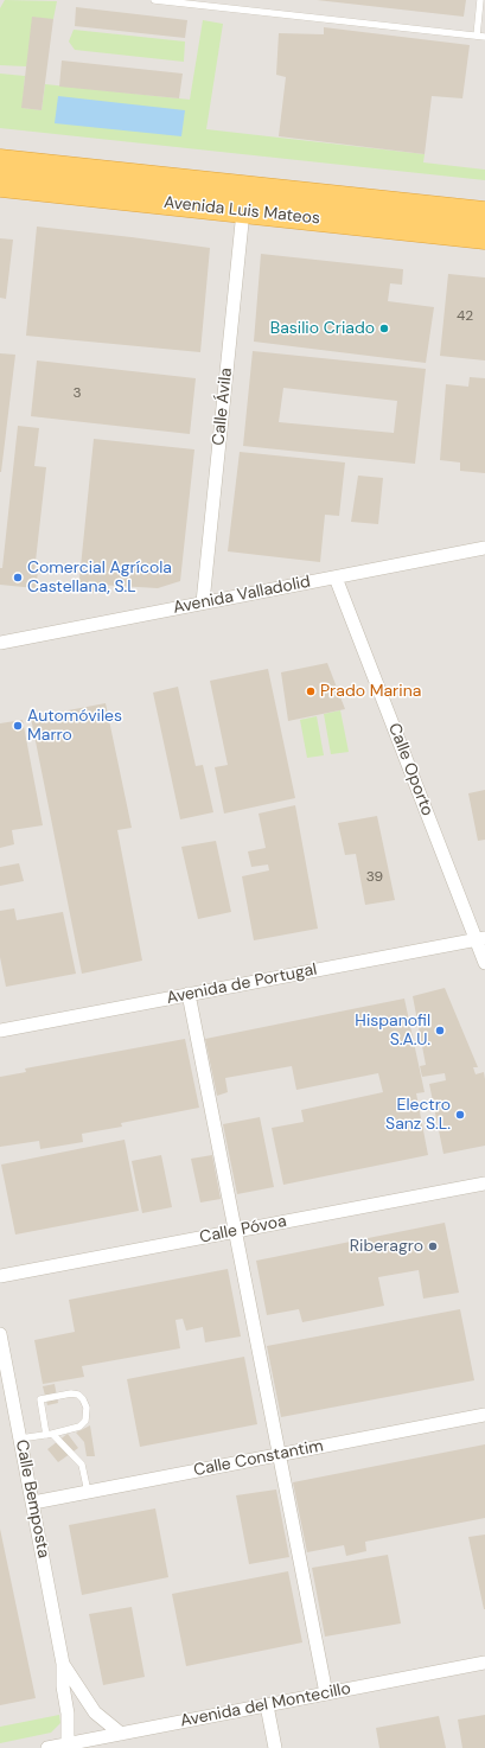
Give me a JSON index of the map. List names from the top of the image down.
{
  "streets": {
    "highway": ["Avenida Luis Mateos"],
    "street": [
      "Calle Ávila",
      "Avenida Valladolid",
      "Calle Oporto",
      "Avenida de Portugal",
      "Calle Póvoa",
      "Calle Constantim",
      "Calle Bemposta",
      "Avenida del Montecillo"
    ]
  },
  "crossings": [
    ["Avenida Luis Mateos", "Calle Ávila"],
    ["Calle Ávila", "Avenida Valladolid"],
    ["Avenida Valladolid", "Calle Oporto"],
    ["Calle Oporto", "Avenida de Portugal"],
    ["Calle Constantim", "Calle Bemposta"],
    ["Calle Bemposta", "Avenida del Montecillo"]
  ],
  "places": [
    "Basilio Criado",
    "Comercial Agrícola Castellana, S.L",
    "Prado Marina",
    "Automóviles Marro",
    "Hispanofil S.A.U.",
    "Electro Sanz S.L.",
    "Riberagro"
  ],
  "house_numbers": ["42", "3", "39"]
}
